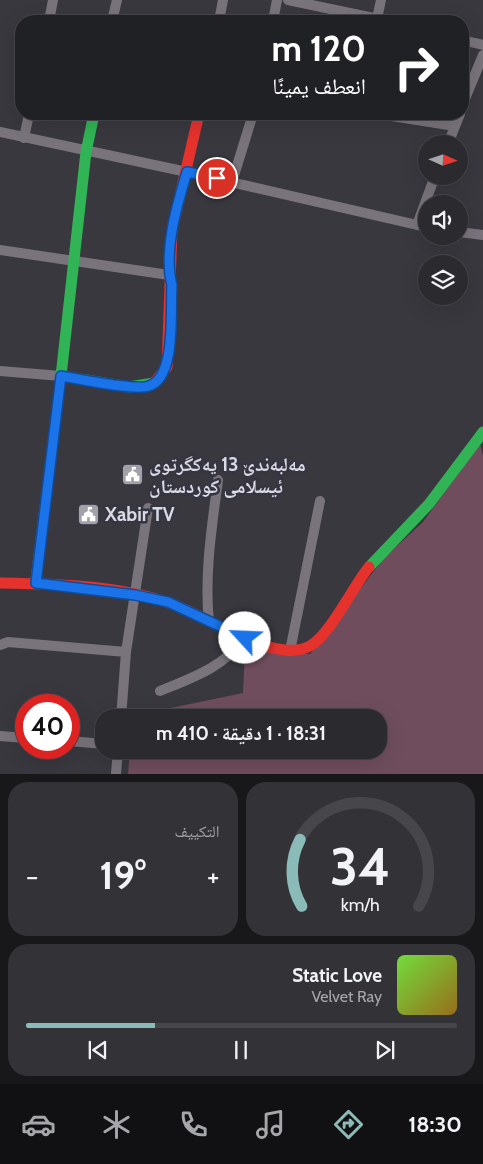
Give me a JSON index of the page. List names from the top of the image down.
{
  "places": {
    "public building": ["مەلبەندێ 13 یەکگرتوی ئیسلامی کوردستان", "Xabir TV"]
  },
  "north": "right",
  "page": {
    "turn": ["120 m", "انعطف يمينًا"],
    "limit": "40",
    "trip": "18:31 · 1 دقيقة · 410 m",
    "tile": "التكييف",
    "heat": ["−", "19°", "+"],
    "song": ["Static Love", "Velvet Ray"],
    "tabs": "18:30",
    "gauge": ["34", "km/h"]
  }
}
